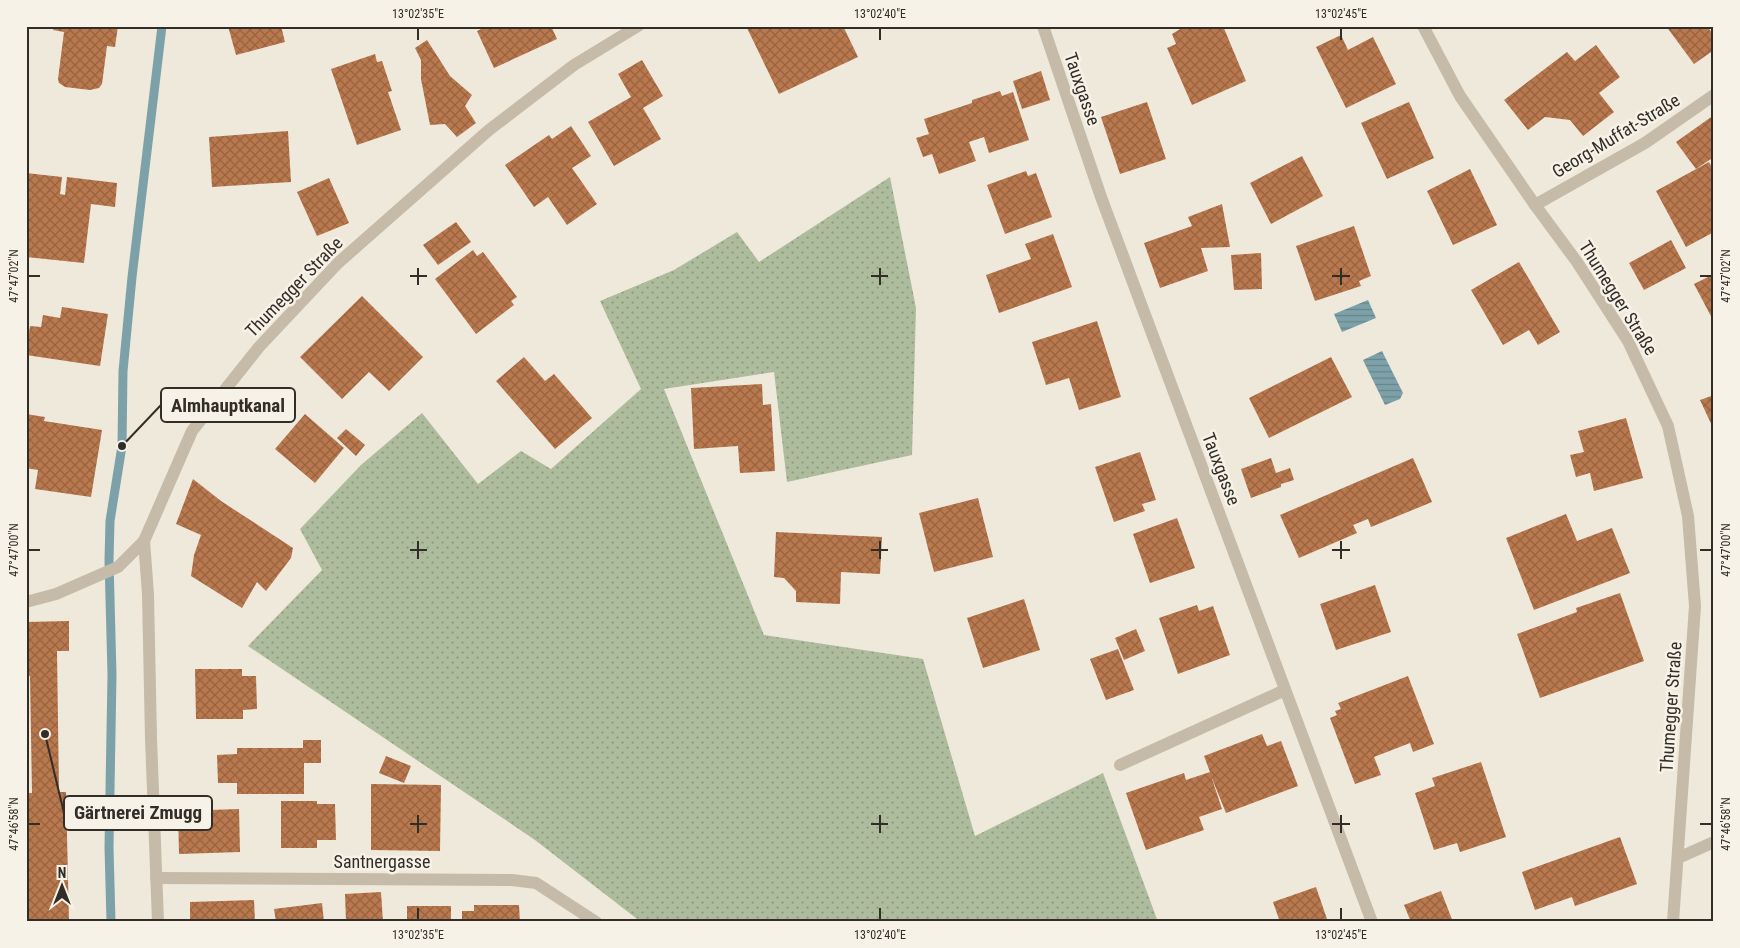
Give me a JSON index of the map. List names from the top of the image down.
{
  "streets": {
    "street": [
      "Tauxgasse",
      "Georg-Muffat-Straße",
      "Thumegger Straße",
      "Santnergasse"
    ]
  },
  "crossings": [
    ["Georg-Muffat-Straße", "Thumegger Straße"]
  ],
  "places": ["Almhauptkanal", "Gärtnerei Zmugg"],
  "north": "top",
  "coordinates": [
    "13°02'35\"E",
    "13°02'40\"E",
    "13°02'45\"E",
    "47°47'02\"N",
    "47°47'00\"N",
    "47°46'58\"N"
  ]
}
